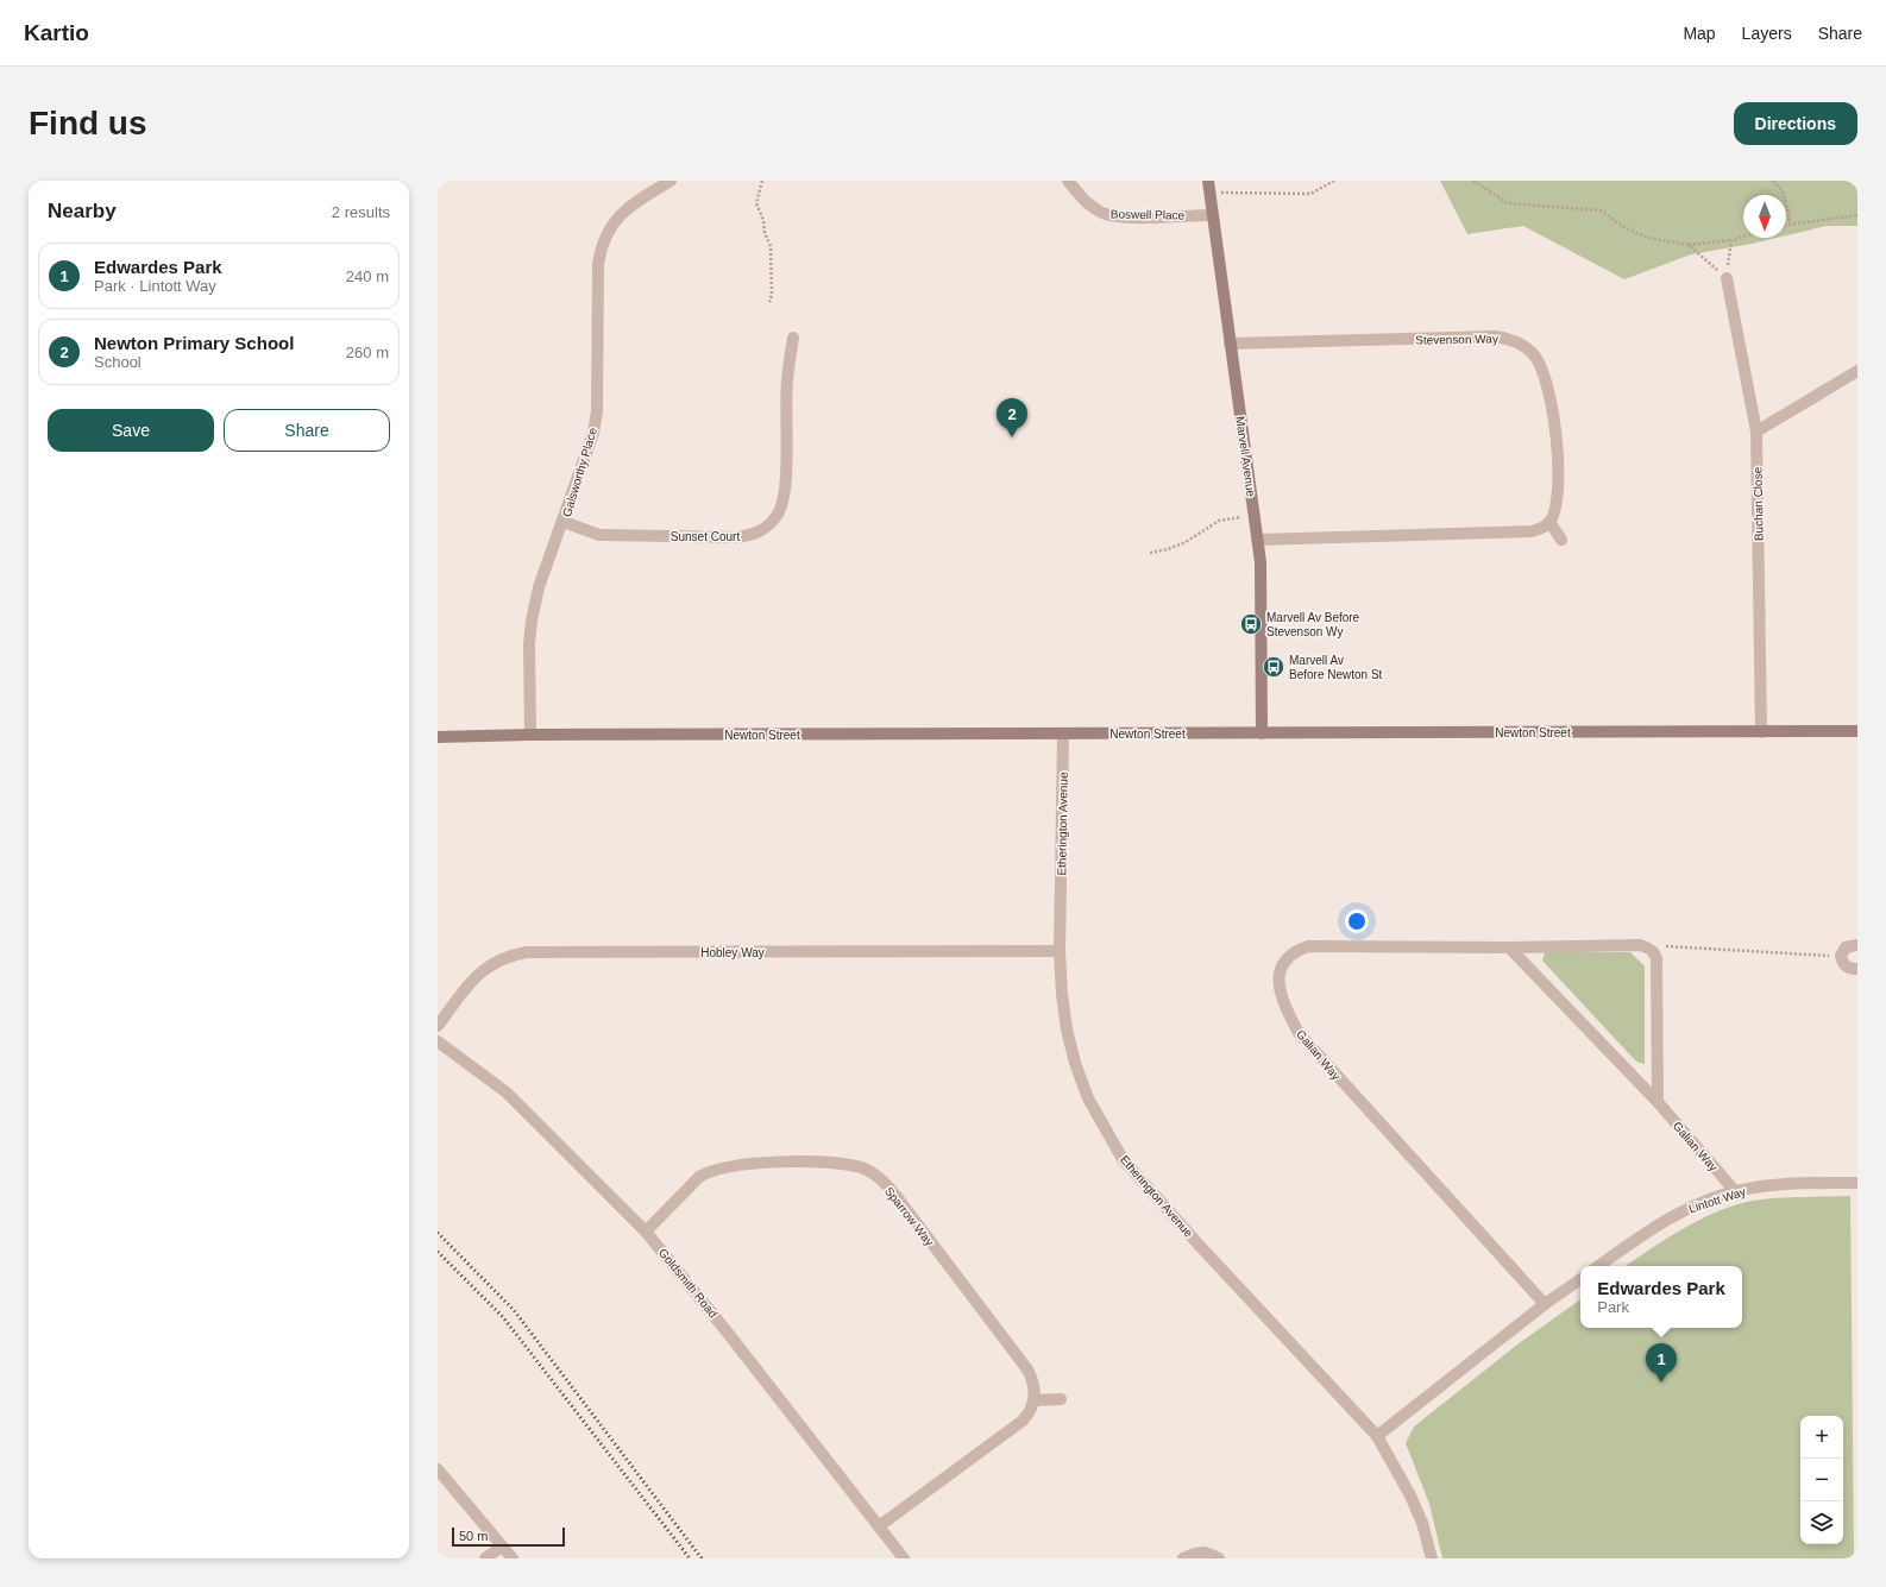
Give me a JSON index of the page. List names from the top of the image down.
{
  "streets": {
    "street": [
      "Boswell Place",
      "Stevenson Way",
      "Marvell Avenue",
      "Galsworthy Place",
      "Buchan Close",
      "Sunset Court",
      "Newton Street",
      "Etherington Avenue",
      "Hobley Way",
      "Galian Way",
      "Lintott Way",
      "Sparrow Way",
      "Goldsmith Road"
    ]
  },
  "crossings": [
    ["Boswell Place", "Marvell Avenue"],
    ["Stevenson Way", "Marvell Avenue"],
    ["Marvell Avenue", "Newton Street"],
    ["Galsworthy Place", "Sunset Court"],
    ["Galsworthy Place", "Newton Street"],
    ["Buchan Close", "Newton Street"],
    ["Newton Street", "Etherington Avenue"],
    ["Etherington Avenue", "Hobley Way"],
    ["Galian Way", "Lintott Way"],
    ["Sparrow Way", "Goldsmith Road"]
  ],
  "places": {
    "bus stop": ["Marvell Av Before Stevenson Wy", "Marvell Av Before Newton St"]
  },
  "scale_bar": "50 m",
  "north": "bottom",
  "page": {
    "header": "Kartio",
    "nav": ["Map", "Layers", "Share"],
    "buttons": [
      "Directions",
      ["Save", "Share"]
    ],
    "title": "Find us",
    "heading": ["Nearby", "2 results"],
    "list": [
      {
        "mark": "1",
        "name": "Edwardes Park",
        "note": "Park · Lintott Way",
        "value": "240 m"
      },
      {
        "mark": "2",
        "name": "Newton Primary School",
        "note": "School",
        "value": "260 m"
      }
    ],
    "pins": ["2", "1"],
    "popup": ["Edwardes Park", "Park"],
    "map_buttons": ["+", "−"],
    "scale": "50 m"
  }
}
